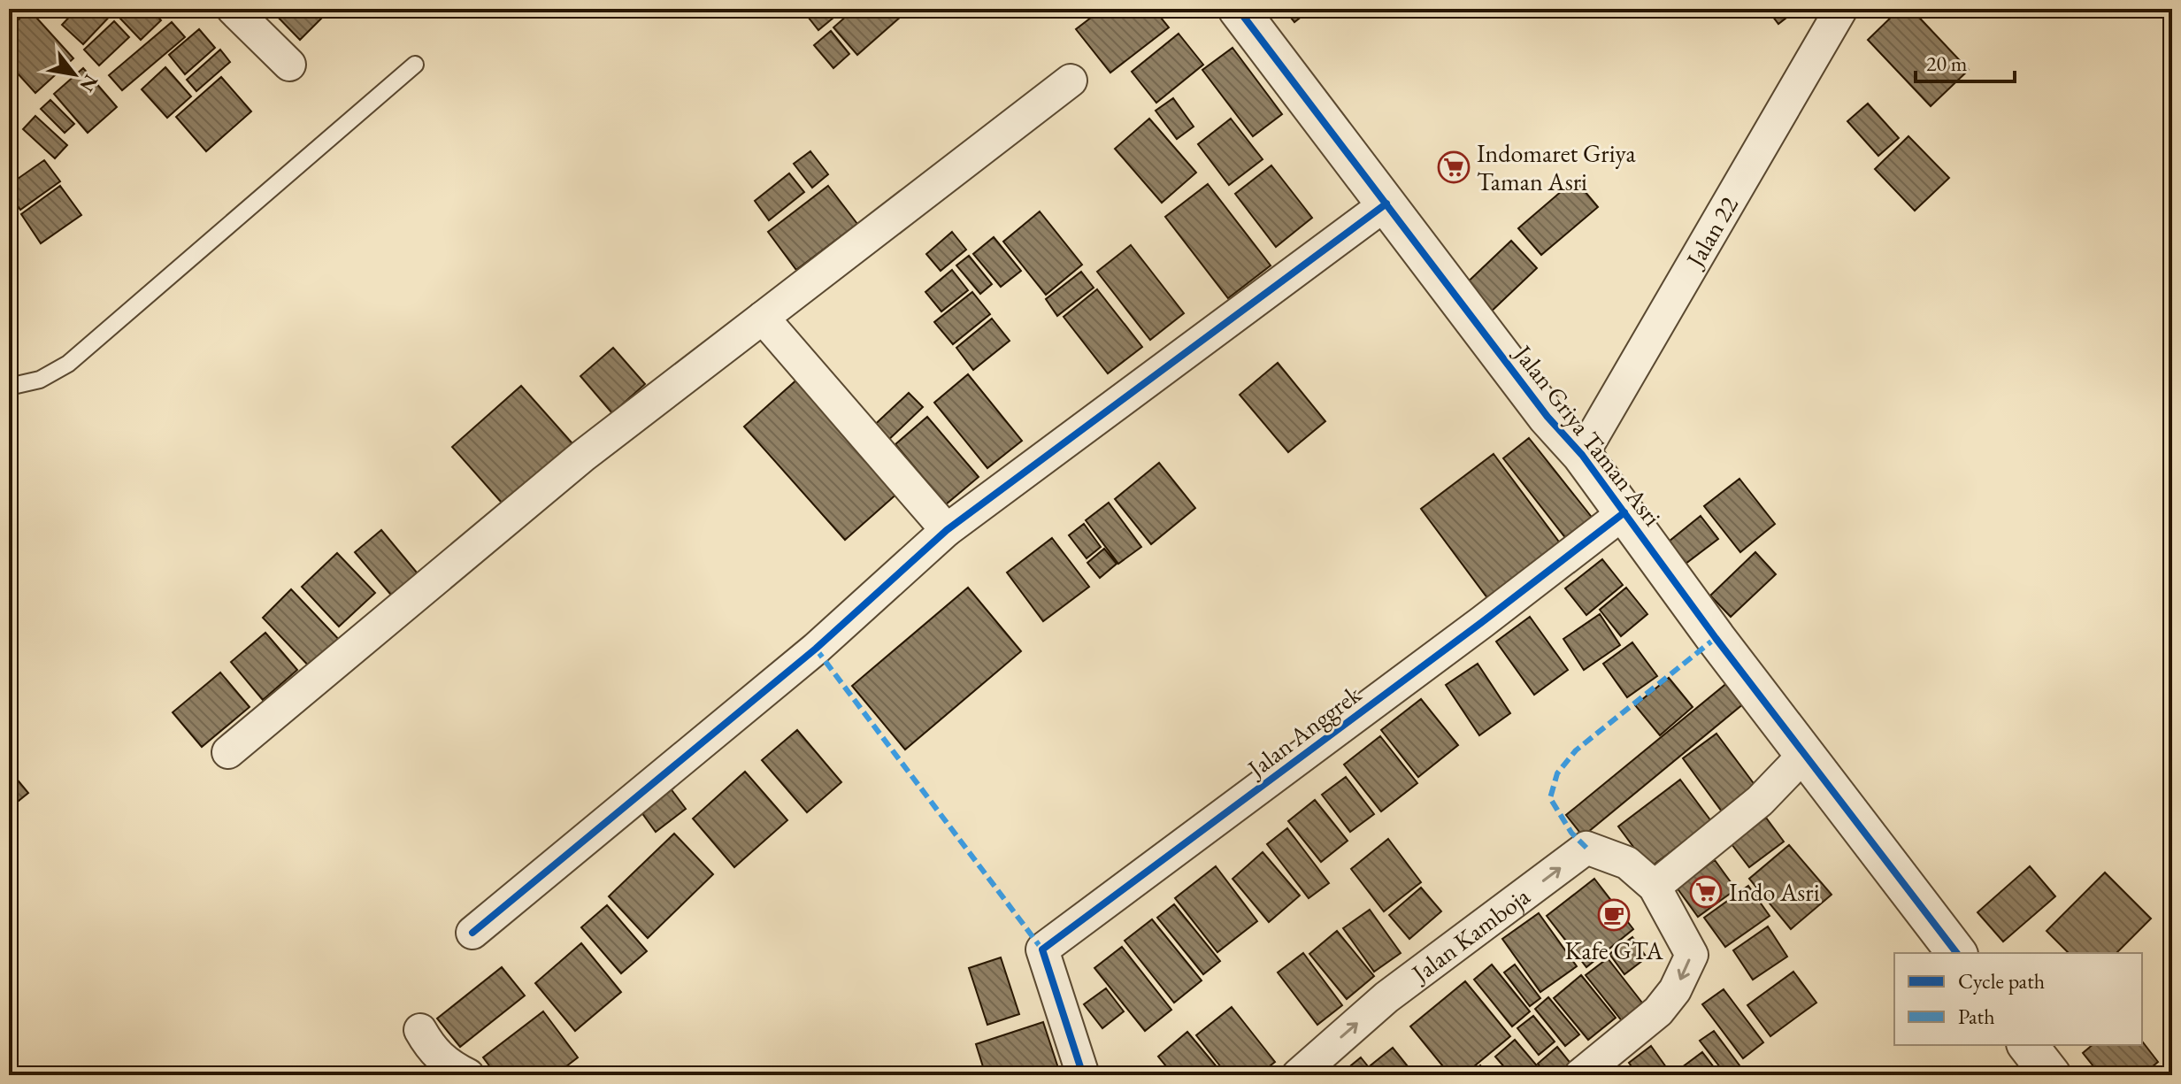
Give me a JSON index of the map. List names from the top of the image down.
{
  "streets": {
    "street": [
      "Jalan 22",
      "Jalan Griya Taman Asri",
      "Jalan Anggrek",
      "Jalan Kamboja"
    ]
  },
  "crossings": [
    ["Jalan 22", "Jalan Griya Taman Asri"],
    ["Jalan Griya Taman Asri", "Jalan Anggrek"]
  ],
  "one_way": ["Jalan Kamboja"],
  "places": {
    "supermarket": ["Indomaret Griya Taman Asri", "Indo Asri"],
    "cafe": ["Kafe GTA"]
  },
  "legend": ["Cycle path", "Path"],
  "scale_bar": "20 m",
  "north": "bottom right"
}
